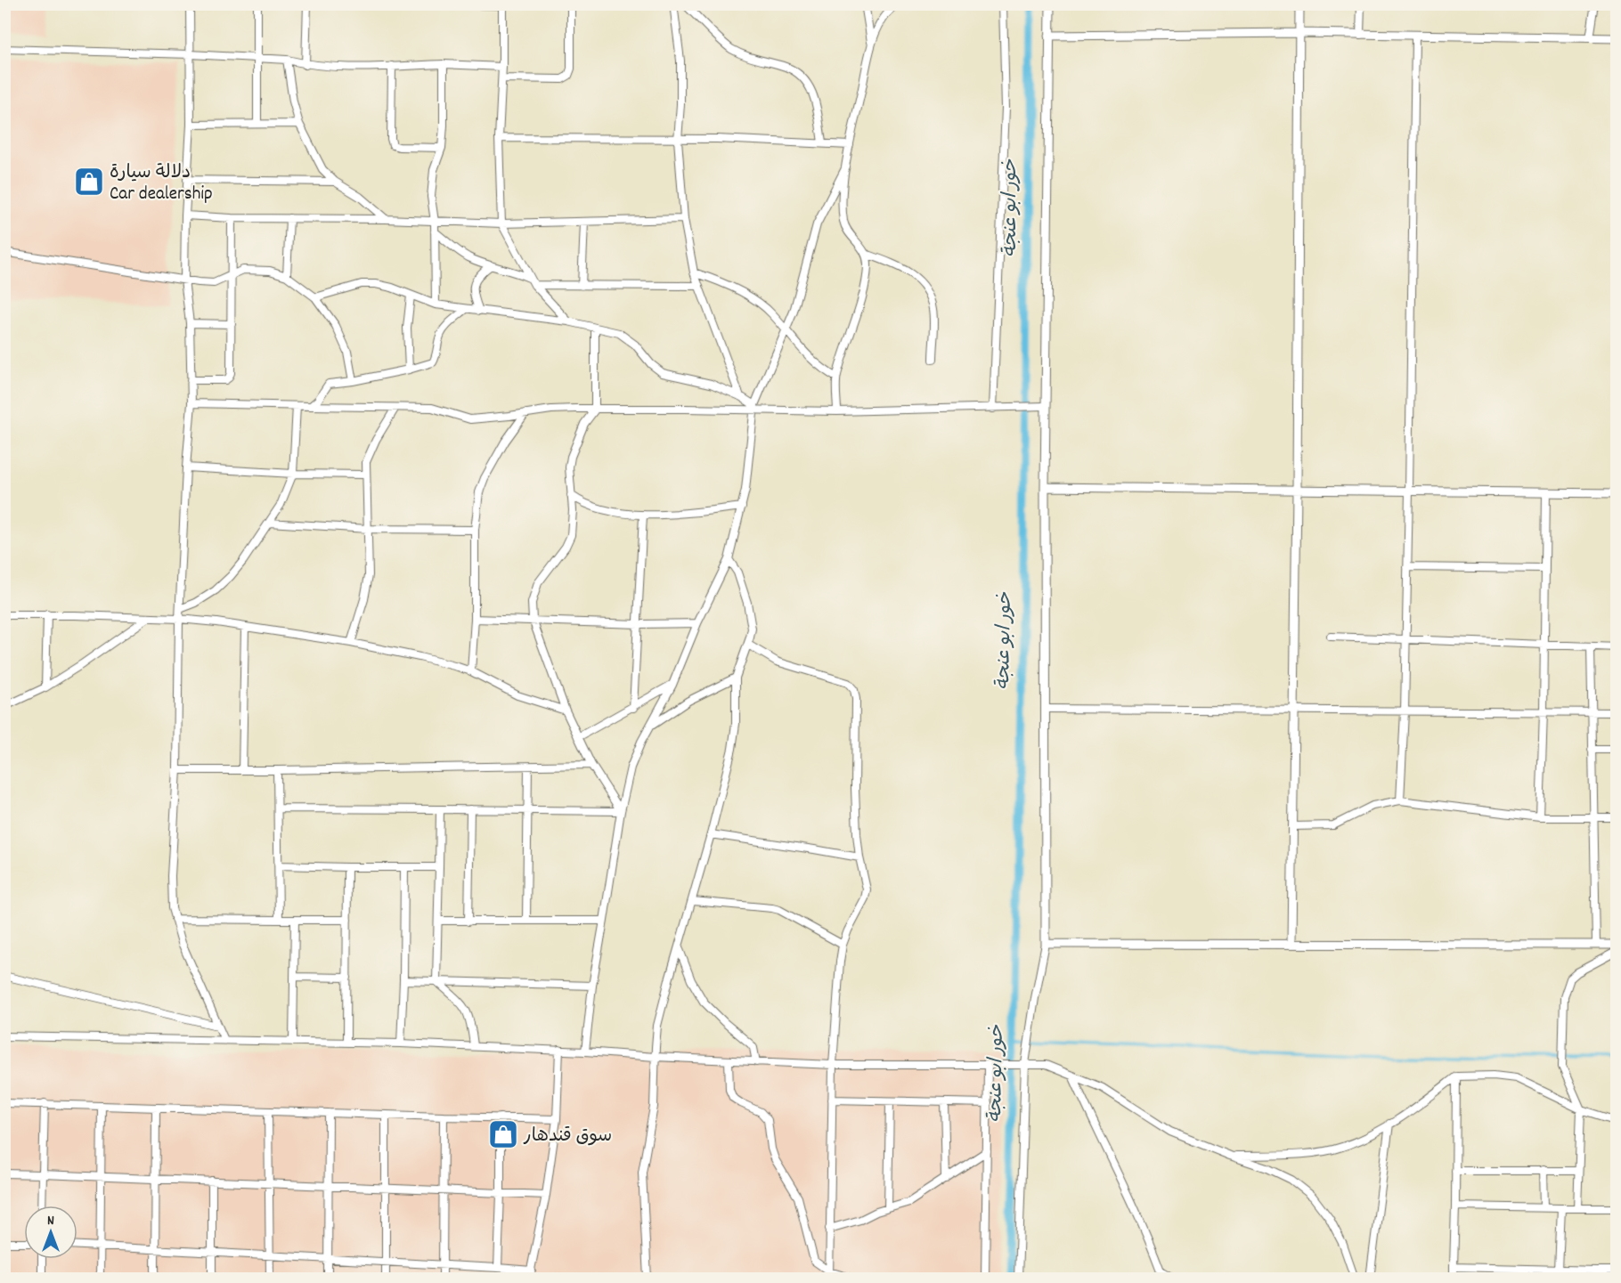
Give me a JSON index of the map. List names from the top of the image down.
{
  "water": ["خور ابو عنجة"],
  "places": {
    "shop": ["دلالة سيارة Car dealership", "سوق قندهار"]
  },
  "north": "top"
}
